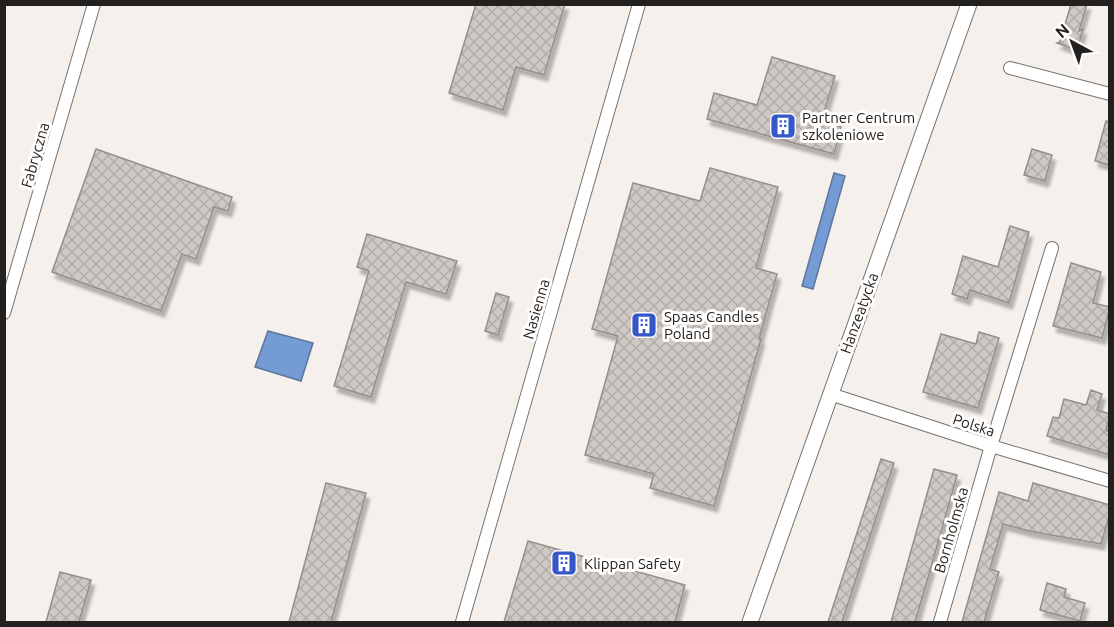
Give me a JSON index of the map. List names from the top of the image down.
{
  "streets": {
    "street": [
      "Fabryczna",
      "Nasienna",
      "Hanzeatycka",
      "Polska",
      "Bornholmska"
    ]
  },
  "crossings": [
    ["Hanzeatycka", "Polska"],
    ["Polska", "Bornholmska"]
  ],
  "places": {
    "building": ["Partner Centrum szkoleniowe", "Spaas Candles Poland", "Klippan Safety"]
  },
  "north": "top left"
}
